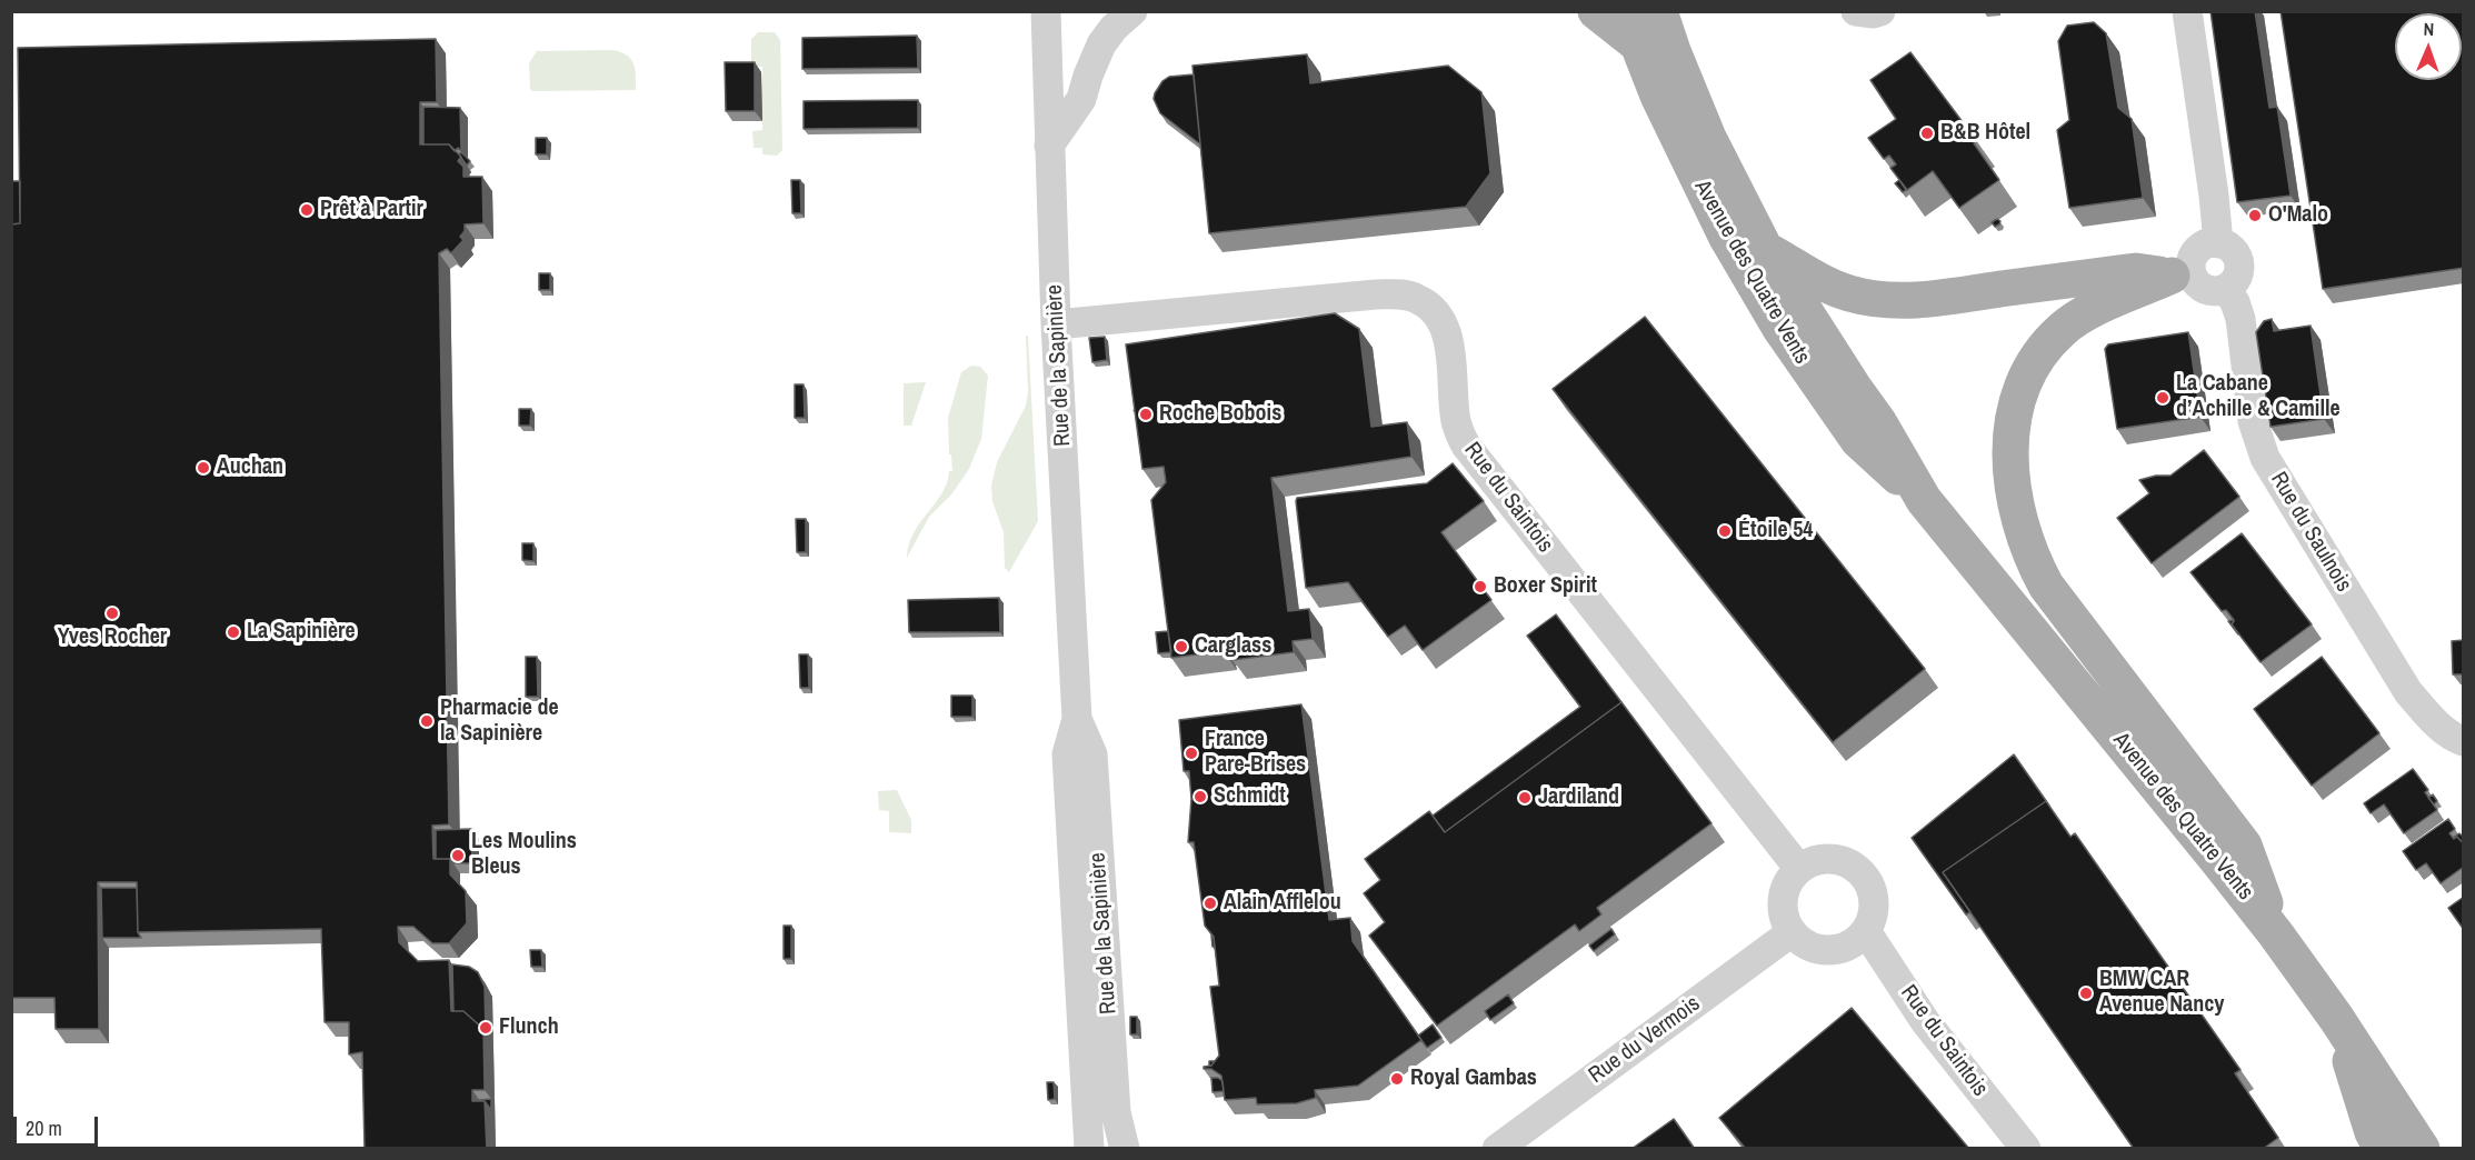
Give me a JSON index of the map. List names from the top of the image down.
{
  "streets": {
    "main road": ["Avenue des Quatre Vents"],
    "street": [
      "Rue de la Sapinière",
      "Rue du Saintois",
      "Rue du Saulnois",
      "Rue du Vermois"
    ]
  },
  "crossings": [
    ["Rue de la Sapinière", "Rue du Saintois"],
    ["Rue du Saintois", "Rue du Vermois"]
  ],
  "places": [
    "B&B Hôtel",
    "Prêt à Partir",
    "O'Malo",
    "La Cabane d’Achille & Camille",
    "Roche Bobois",
    "Auchan",
    "Étoile 54",
    "Boxer Spirit",
    "Yves Rocher",
    "La Sapinière",
    "Carglass",
    "Pharmacie de la Sapinière",
    "France Pare-Brises",
    "Schmidt",
    "Jardiland",
    "Les Moulins Bleus",
    "Alain Afflelou",
    "BMW CAR Avenue Nancy",
    "Flunch",
    "Royal Gambas"
  ],
  "scale_bar": "20 m",
  "north": "top"
}
